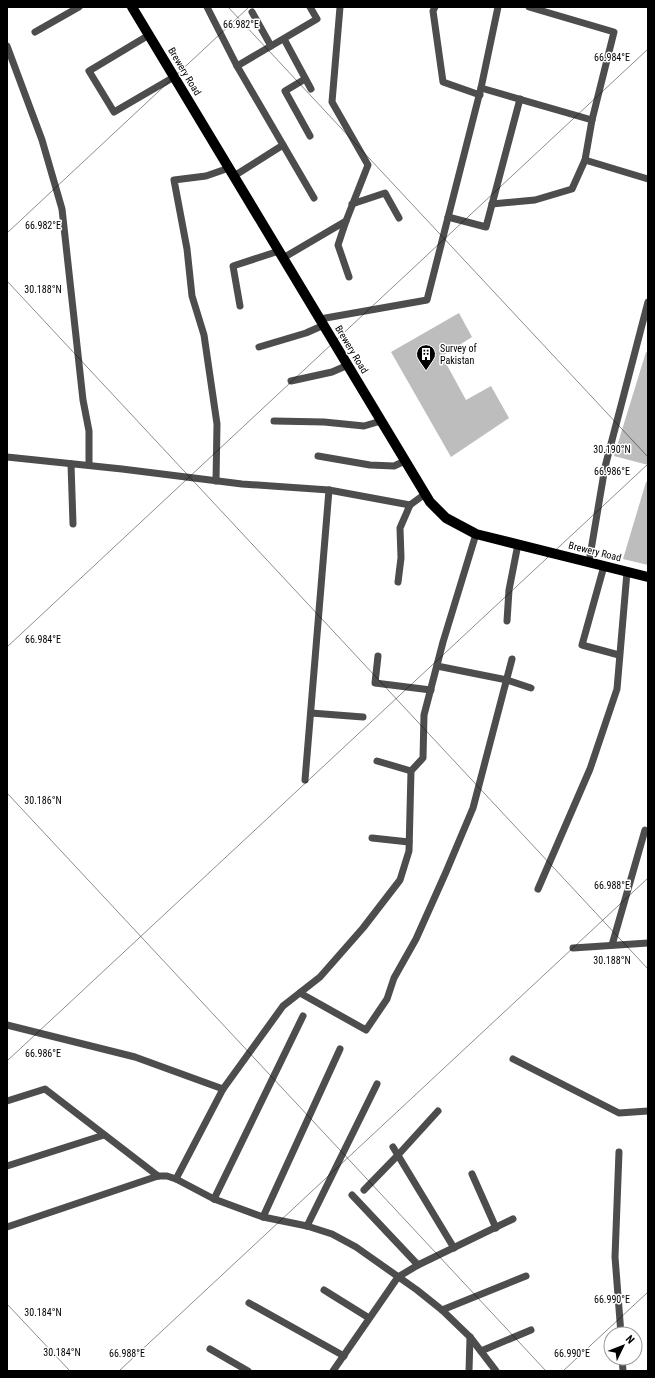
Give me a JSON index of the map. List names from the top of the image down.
{
  "streets": {
    "main road": ["Brewery Road"]
  },
  "places": {
    "building": ["Survey of Pakistan"]
  },
  "north": "top right",
  "coordinates": [
    "66.982°E",
    "66.984°E",
    "30.188°N",
    "30.190°N",
    "66.986°E",
    "30.186°N",
    "66.988°E",
    "66.990°E",
    "30.184°N"
  ]
}
